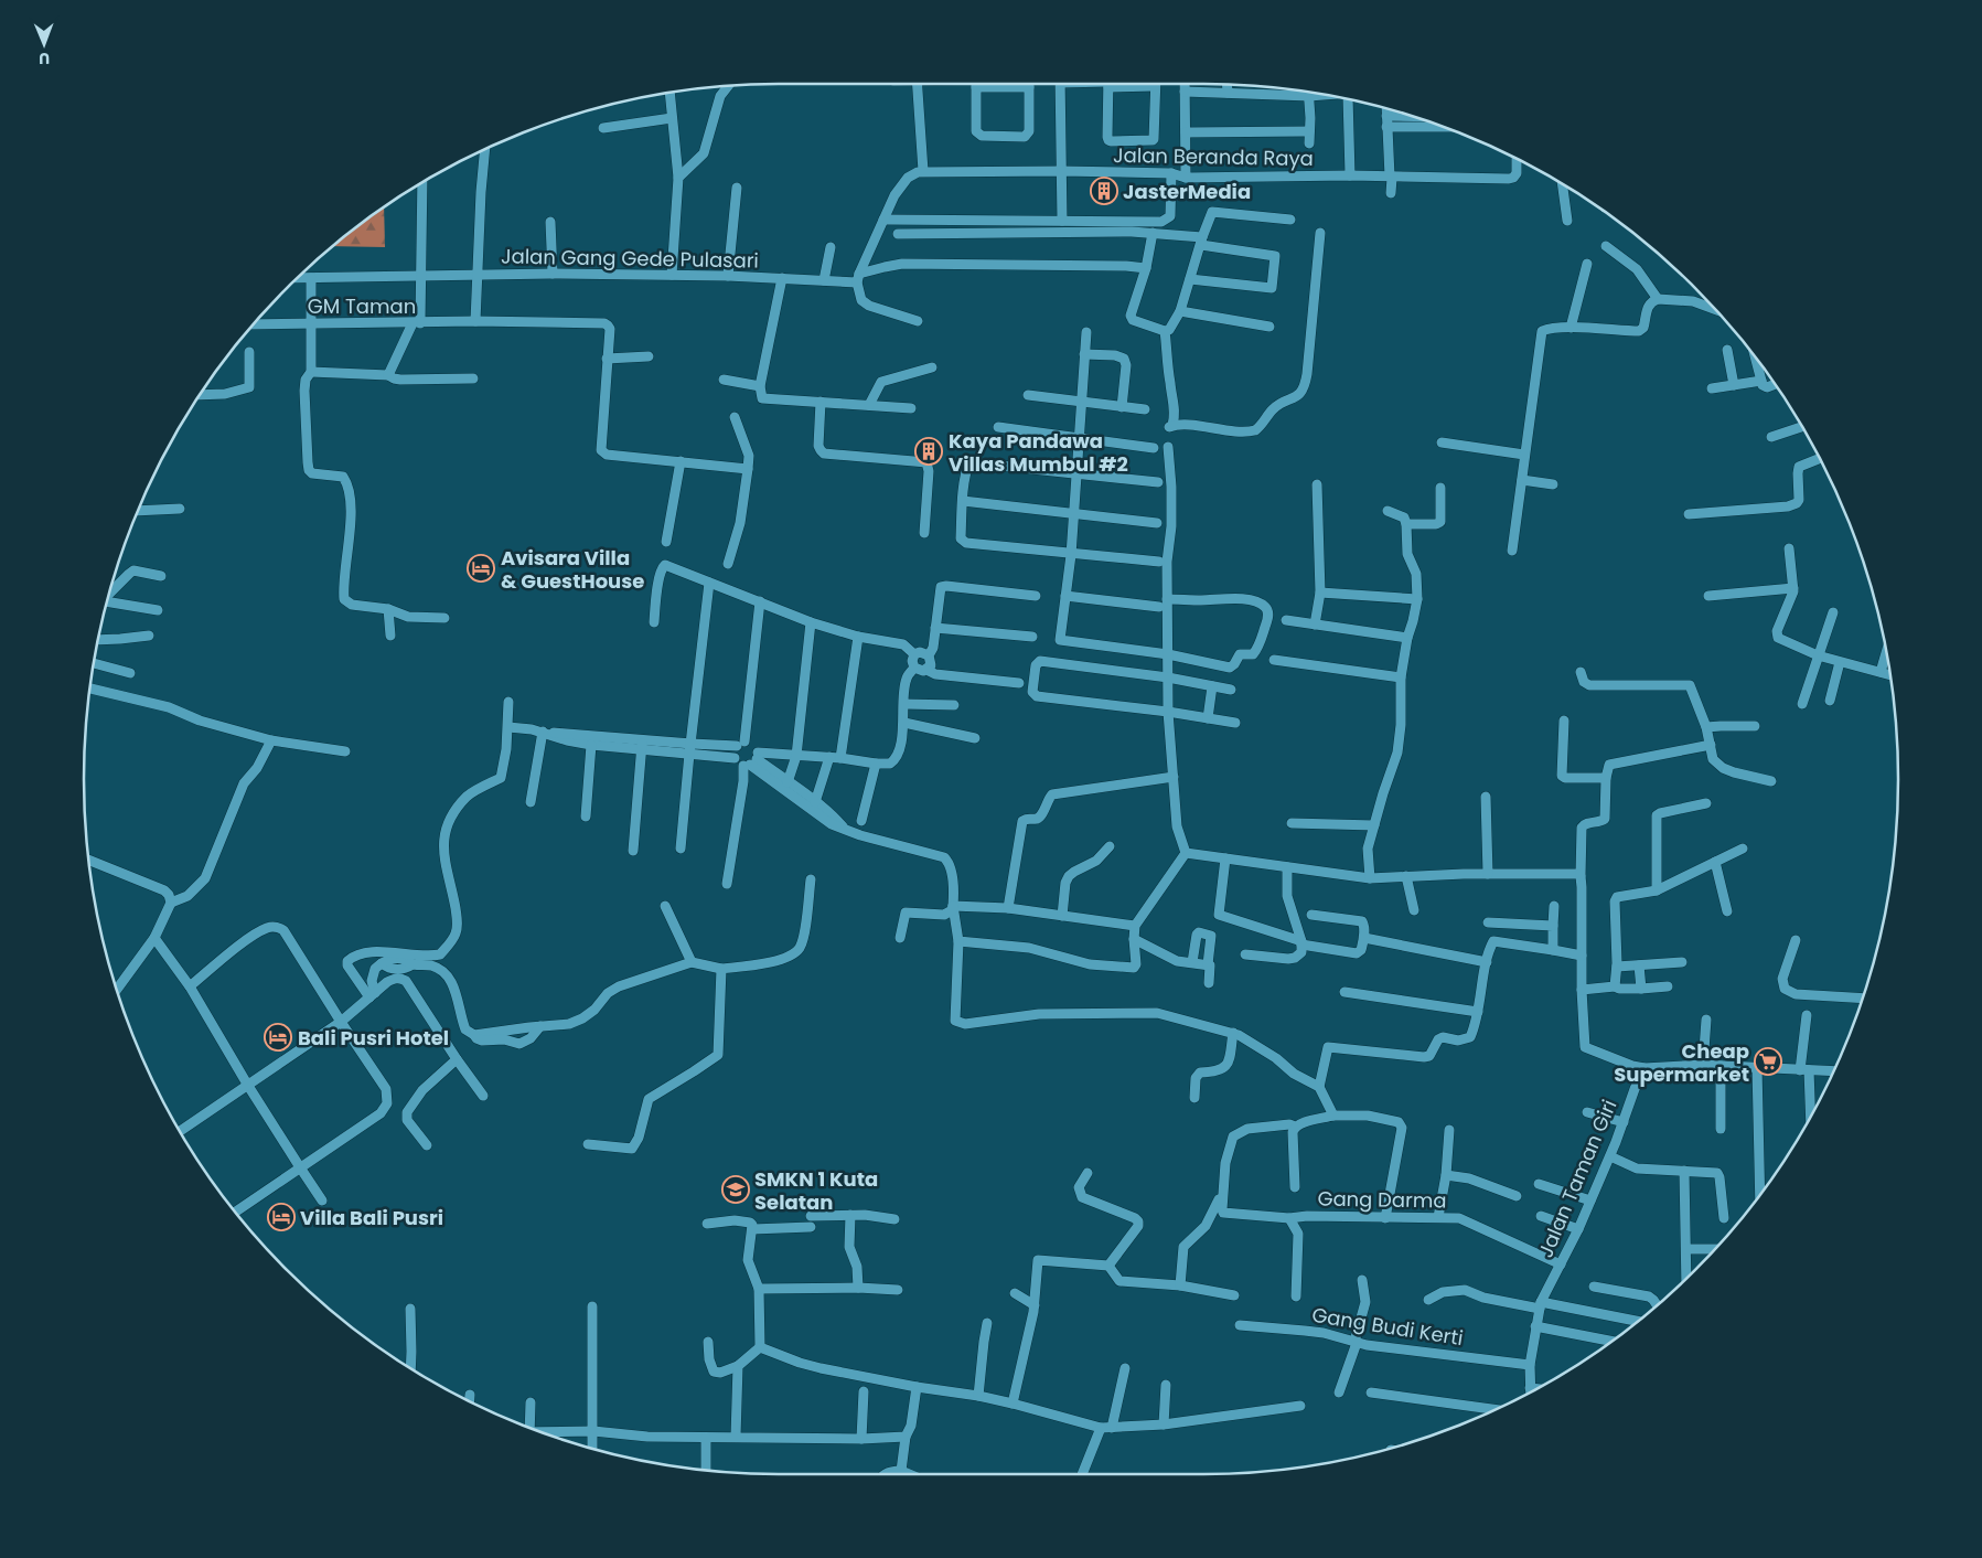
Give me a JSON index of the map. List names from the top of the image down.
{
  "streets": {
    "street": [
      "Jalan Beranda Raya",
      "Jalan Gang Gede Pulasari",
      "GM Taman",
      "Jalan Taman Giri",
      "Gang Darma",
      "Gang Budi Kerti"
    ]
  },
  "crossings": [
    ["Jalan Taman Giri", "Gang Darma"],
    ["Jalan Taman Giri", "Gang Budi Kerti"]
  ],
  "places": {
    "building": ["JasterMedia", "Kaya Pandawa Villas Mumbul #2"],
    "hotel": ["Avisara Villa & GuestHouse", "Bali Pusri Hotel", "Villa Bali Pusri"],
    "supermarket": ["Cheap Supermarket"],
    "school or university": ["SMKN 1 Kuta Selatan"]
  },
  "north": "bottom"
}
